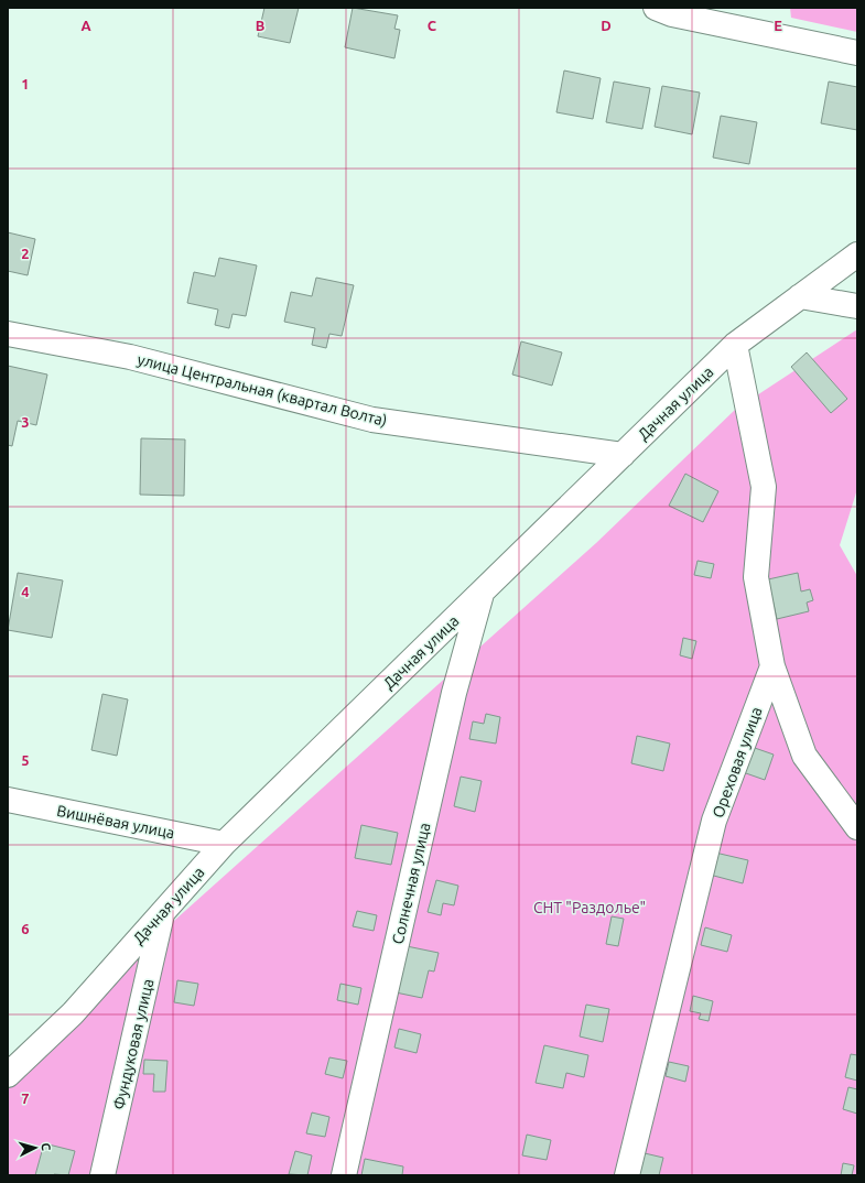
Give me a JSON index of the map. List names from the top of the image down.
{
  "streets": {
    "street": [
      "улица Центральная (квартал Волта)",
      "Дачная улица",
      "Ореховая улица",
      "Вишнёвая улица",
      "Солнечная улица",
      "Фундуковая улица"
    ]
  },
  "crossings": [
    ["улица Центральная (квартал Волта)", "Дачная улица"],
    ["Дачная улица", "Вишнёвая улица"],
    ["Дачная улица", "Солнечная улица"],
    ["Дачная улица", "Фундуковая улица"]
  ],
  "parks": ["СНТ \"Раздолье\""],
  "north": "right",
  "grid": {
    "columns": [
      "A",
      "B",
      "C",
      "D",
      "E"
    ],
    "rows": [
      "1",
      "2",
      "3",
      "4",
      "5",
      "6",
      "7"
    ]
  }
}
